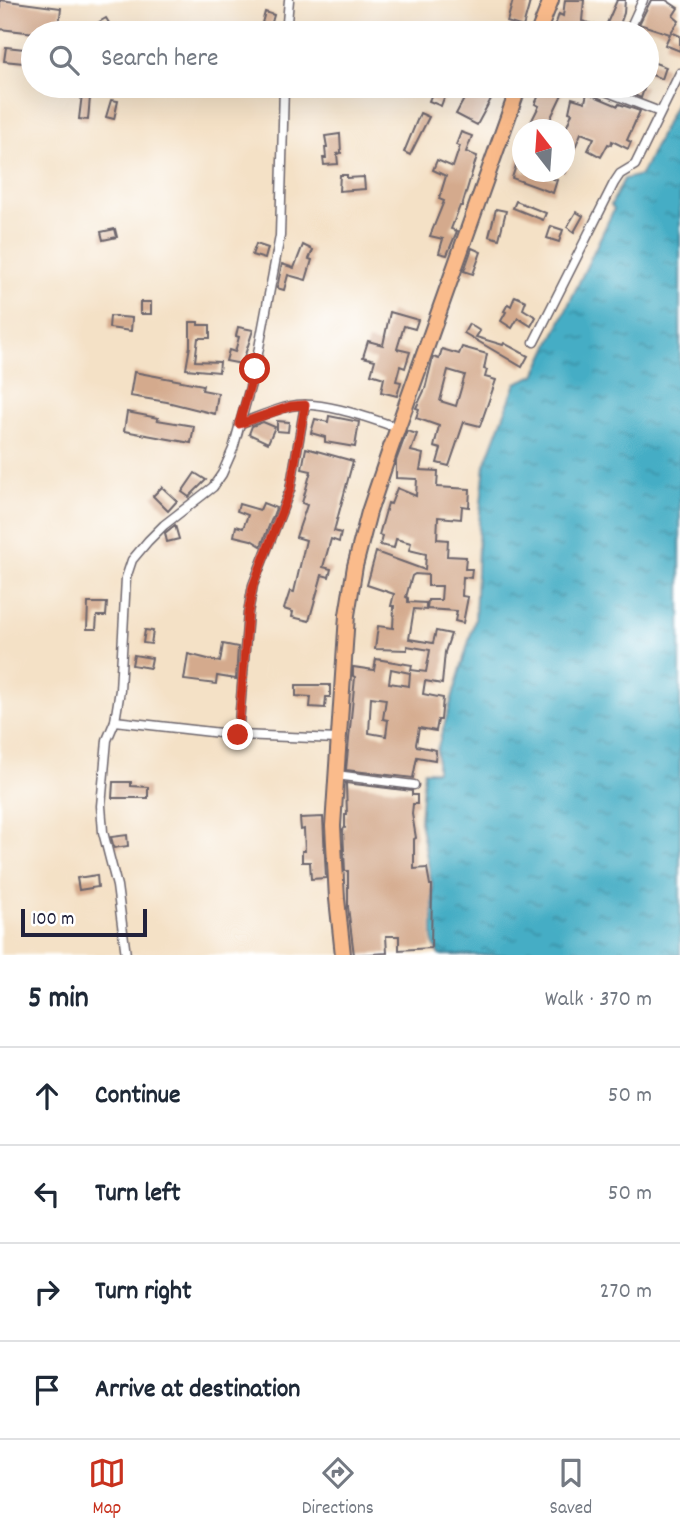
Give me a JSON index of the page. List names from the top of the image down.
{
  "scale_bar": "100 m",
  "north": "top",
  "page": {
    "search": "Search here",
    "scale": "100 m",
    "heading": ["5 min", "Walk · 370 m"],
    "list": [
      ["Continue", "50 m"],
      ["Turn left", "50 m"],
      ["Turn right", "270 m"],
      "Arrive at destination"
    ],
    "nav": ["Map", "Directions", "Saved"]
  }
}
